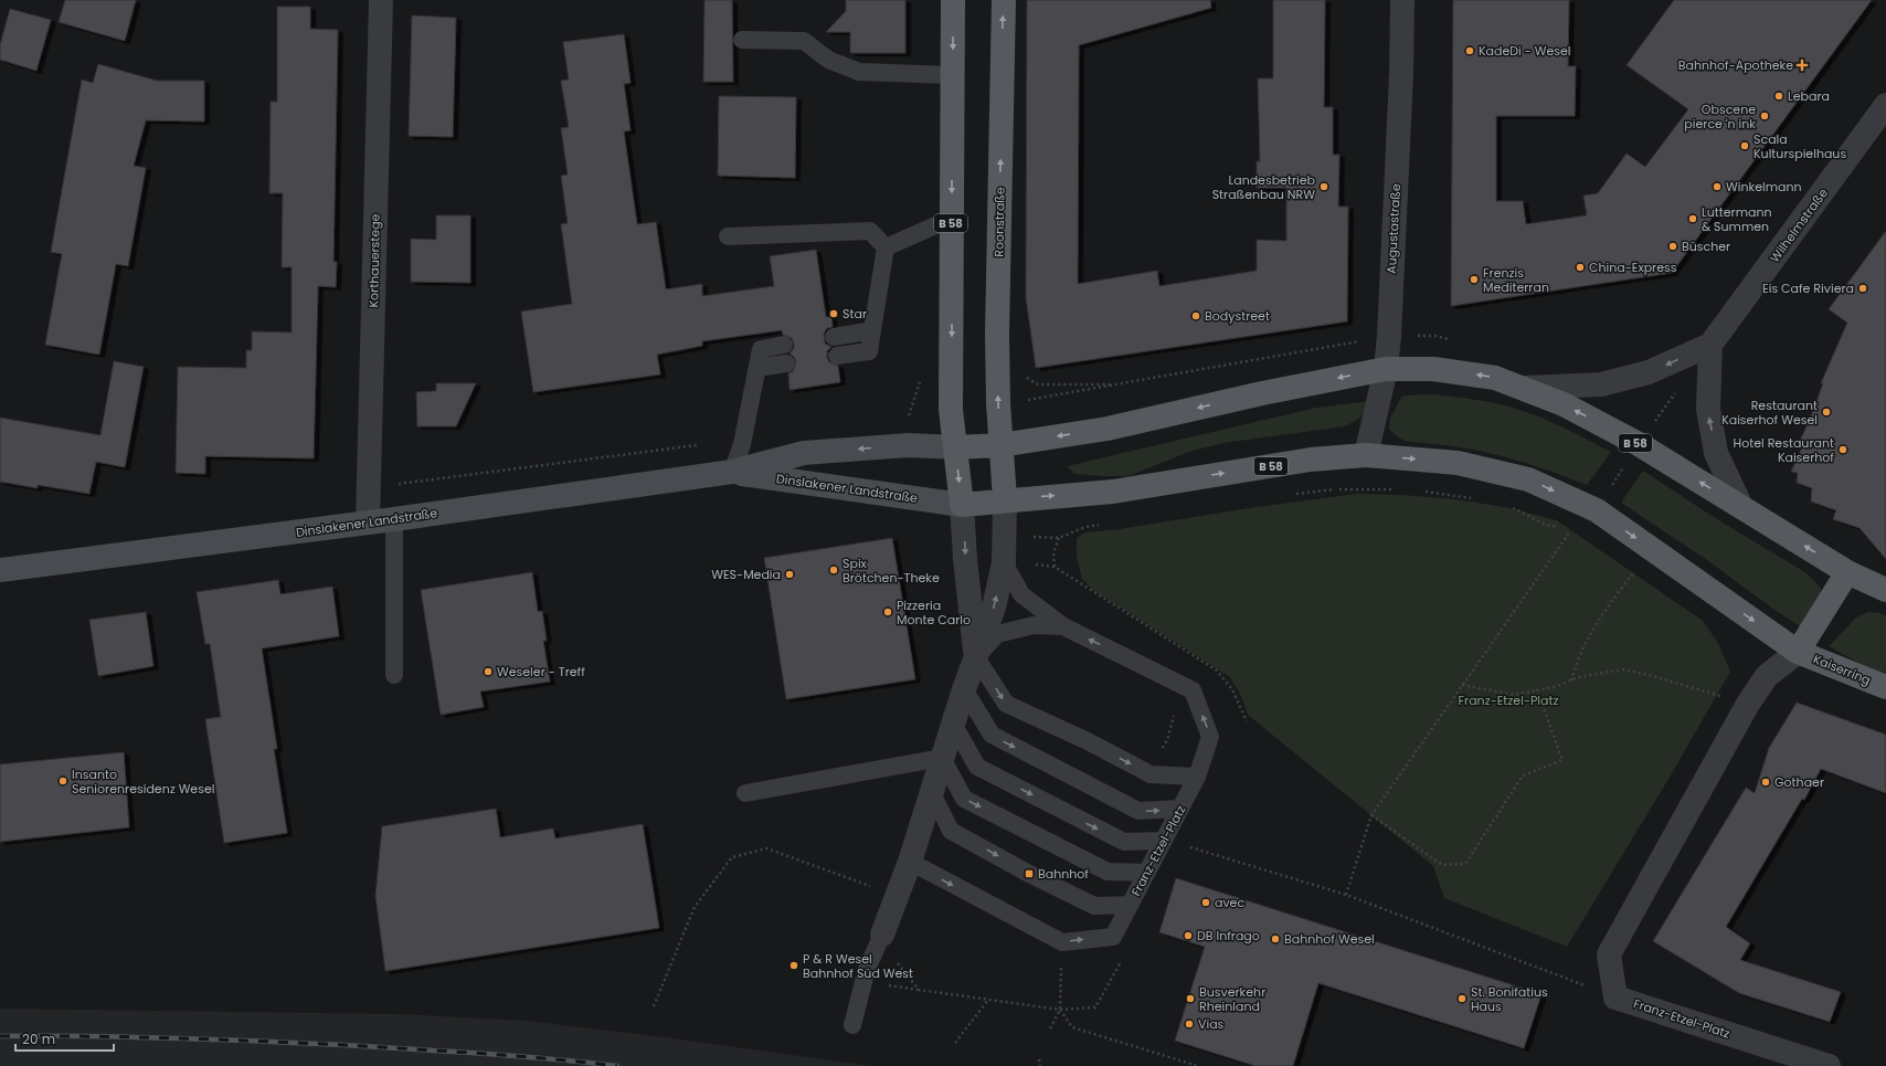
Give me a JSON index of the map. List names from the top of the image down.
{
  "streets": {
    "main road": [
      "Roonstraße",
      "B 58",
      "Dinslakener Landstraße",
      "Kaiserring"
    ],
    "street": [
      "Wilhelmstraße",
      "Augustastraße",
      "Korthauerstege",
      "Franz-Etzel-Platz"
    ]
  },
  "crossings": [
    ["Roonstraße", "B 58"],
    ["Roonstraße", "Franz-Etzel-Platz"],
    ["B 58", "Wilhelmstraße"],
    ["B 58", "Augustastraße"],
    ["B 58", "Dinslakener Landstraße"],
    ["B 58", "Kaiserring"],
    ["B 58", "Franz-Etzel-Platz"],
    ["Korthauerstege", "Dinslakener Landstraße"],
    ["Dinslakener Landstraße", "Franz-Etzel-Platz"]
  ],
  "one_way": ["Wilhelmstraße"],
  "parks": ["Franz-Etzel-Platz"],
  "places": {
    "other": [
      "KadeDi - Wesel",
      "Lebara",
      "Obscene pierce 'n ink",
      "Scala Kulturspielhaus",
      "Landesbetrieb Straßenbau NRW",
      "Winkelmann",
      "Luttermann & Summen",
      "Büscher",
      "China-Express",
      "Frenzis Mediterran",
      "Eis Cafe Riviera",
      "Star",
      "Bodystreet",
      "Restaurant Kaiserhof Wesel",
      "Hotel Restaurant Kaiserhof",
      "Spix Brötchen-Theke",
      "WES-Media",
      "Pizzeria Monte Carlo",
      "Weseler - Treff",
      "Insanto Seniorenresidenz Wesel",
      "Gothaer",
      "avec",
      "DB Infrago",
      "Bahnhof Wesel",
      "P & R Wesel Bahnhof Süd West",
      "Busverkehr Rheinland",
      "St. Bonifatius Haus",
      "Vias"
    ],
    "health": ["Bahnhof-Apotheke"],
    "transit": ["Bahnhof"]
  },
  "scale_bar": "20 m"
}
